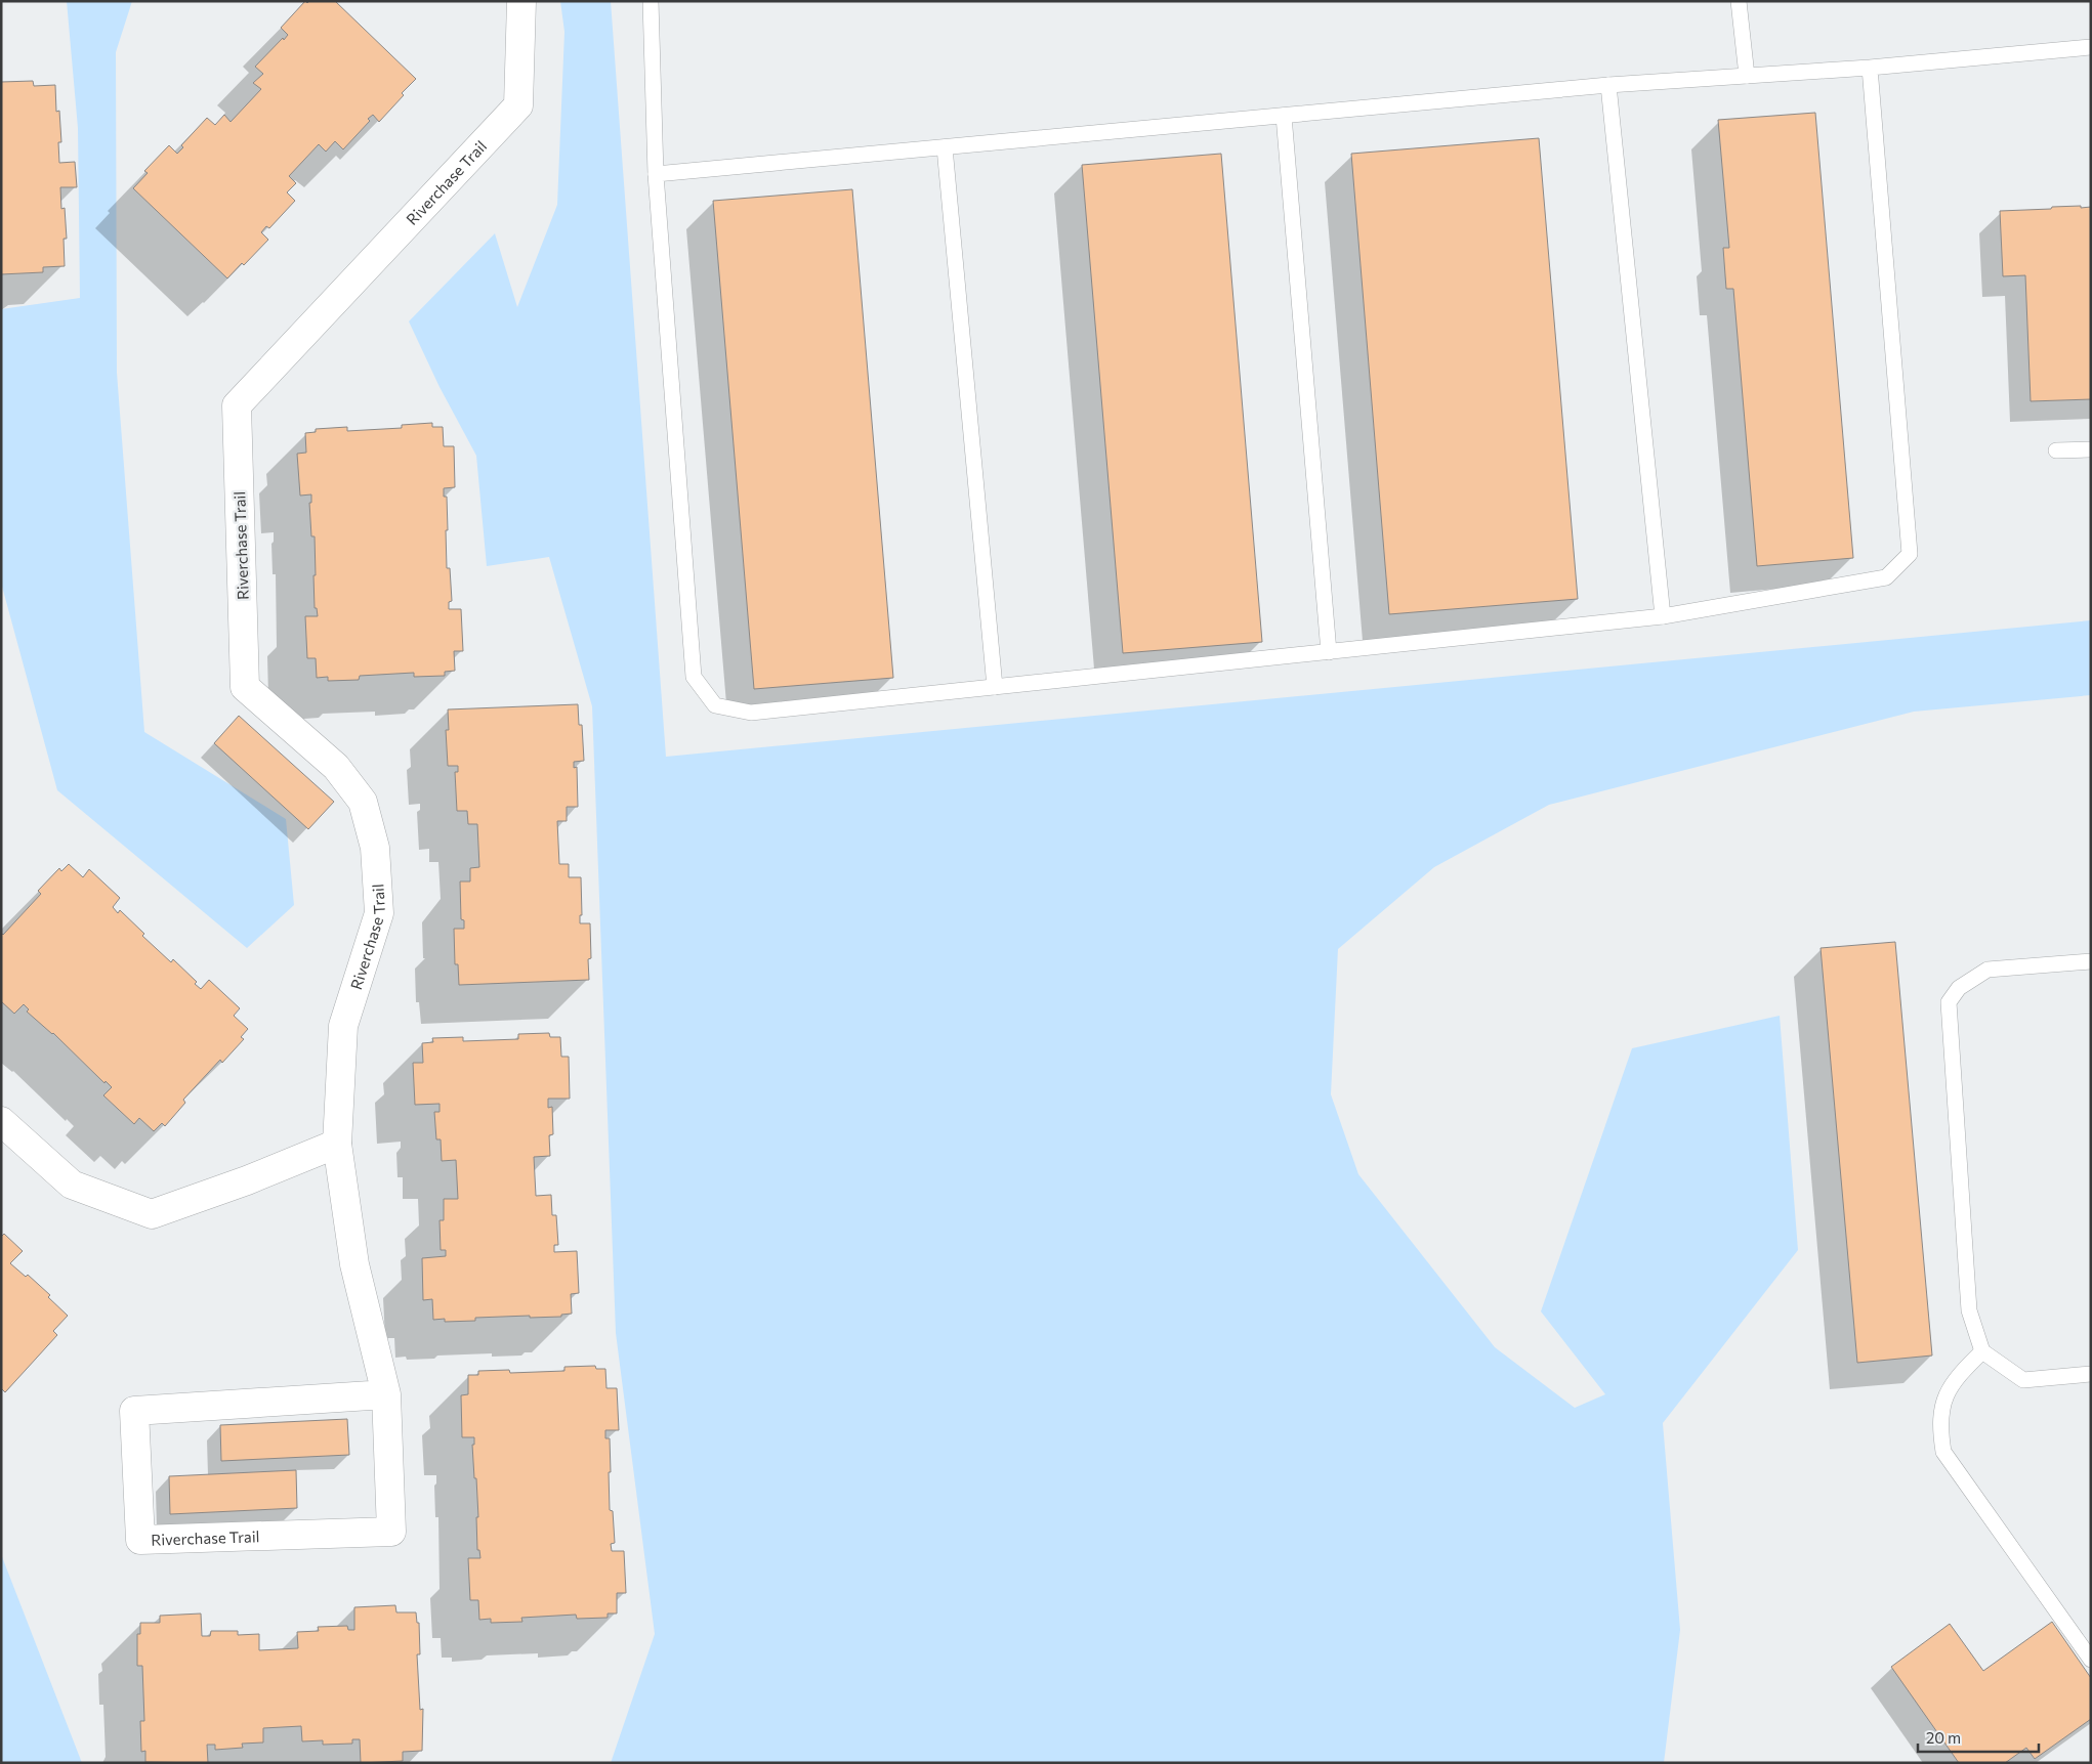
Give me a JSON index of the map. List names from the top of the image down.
{
  "streets": {
    "street": ["Riverchase Trail"]
  },
  "scale_bar": "20 m"
}
